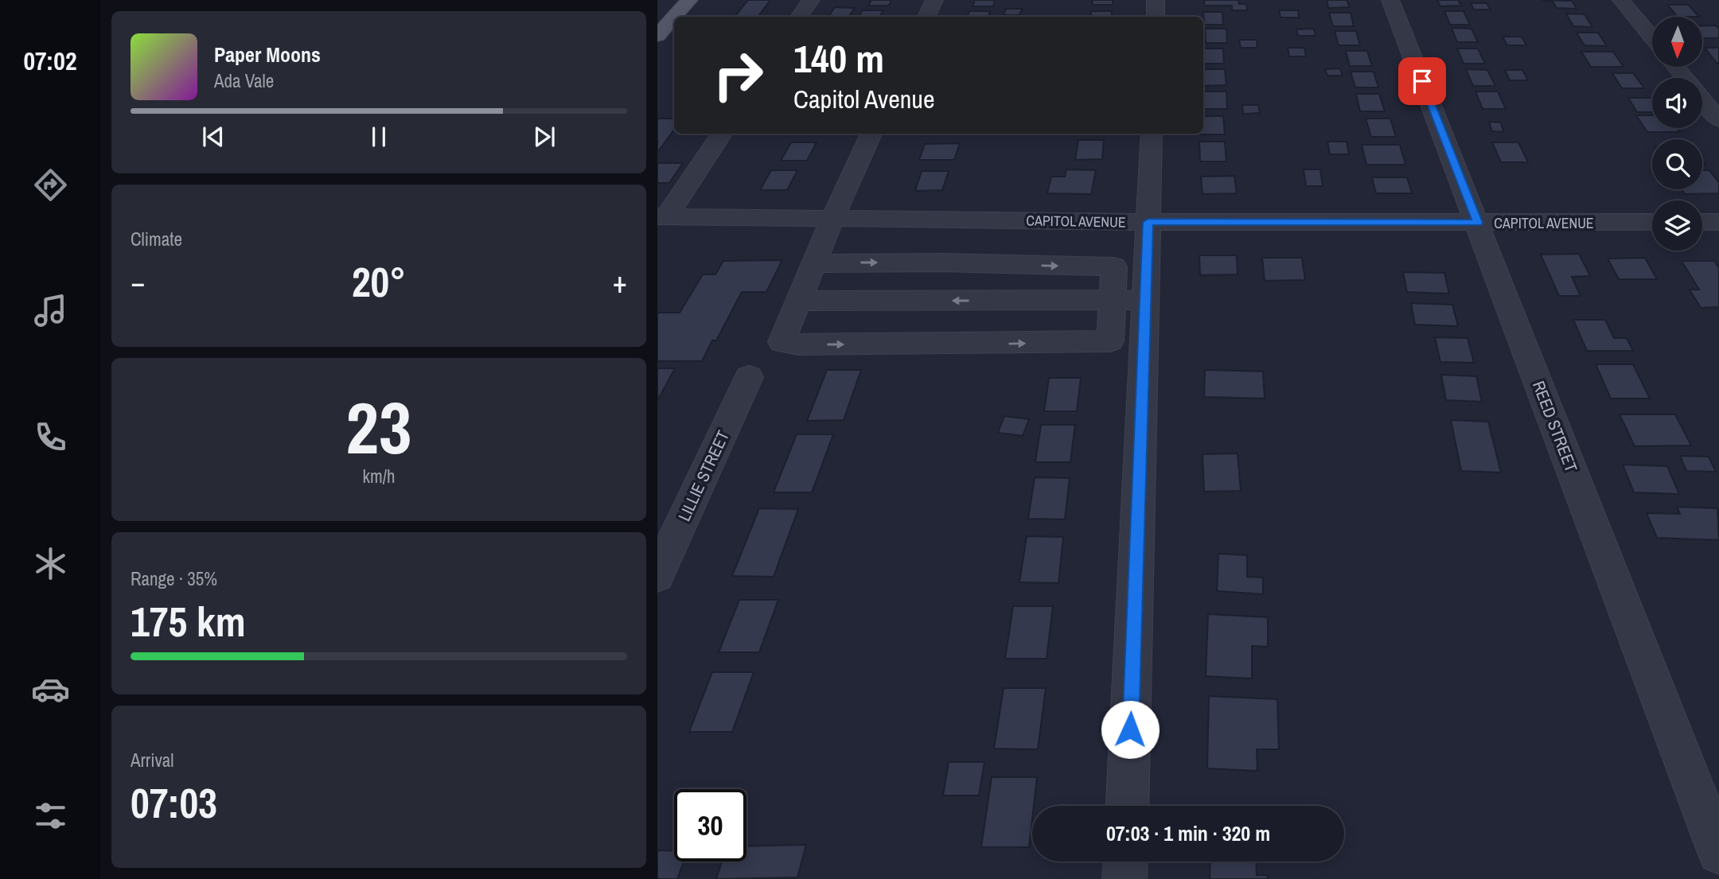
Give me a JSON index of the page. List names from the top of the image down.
{
  "streets": {
    "street": ["CAPITOL AVENUE", "REED STREET", "LILLIE STREET"]
  },
  "crossings": [
    ["CAPITOL AVENUE", "REED STREET"]
  ],
  "north": "bottom",
  "page": {
    "tabs": "07:02",
    "turn": ["140 m", "Capitol Avenue"],
    "song": ["Paper Moons", "Ada Vale"],
    "tile": [
      "Climate",
      ["23", "km/h"],
      ["Range · 35%", "175 km"],
      ["Arrival", "07:03"]
    ],
    "heat": ["−", "20°", "+"],
    "limit": "30",
    "trip": "07:03 · 1 min · 320 m"
  }
}
